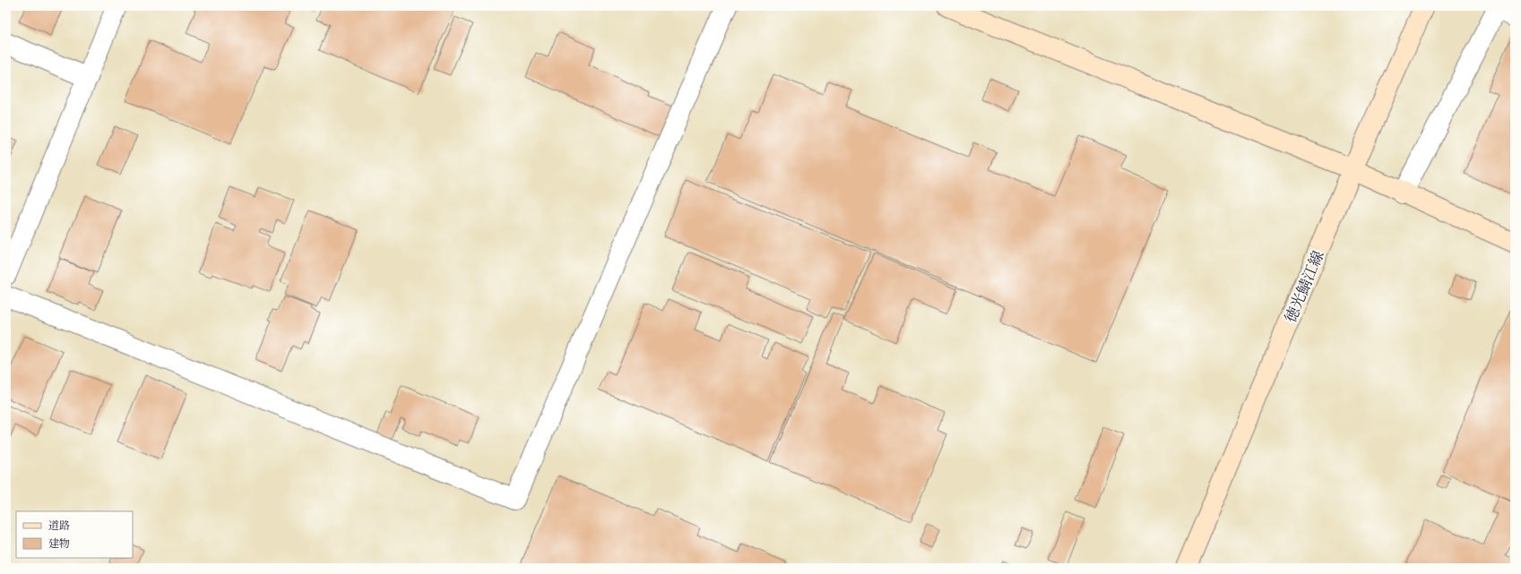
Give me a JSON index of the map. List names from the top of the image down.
{
  "streets": {
    "street": ["徳光鯖江線"]
  },
  "legend": ["道路", "建物"]
}
